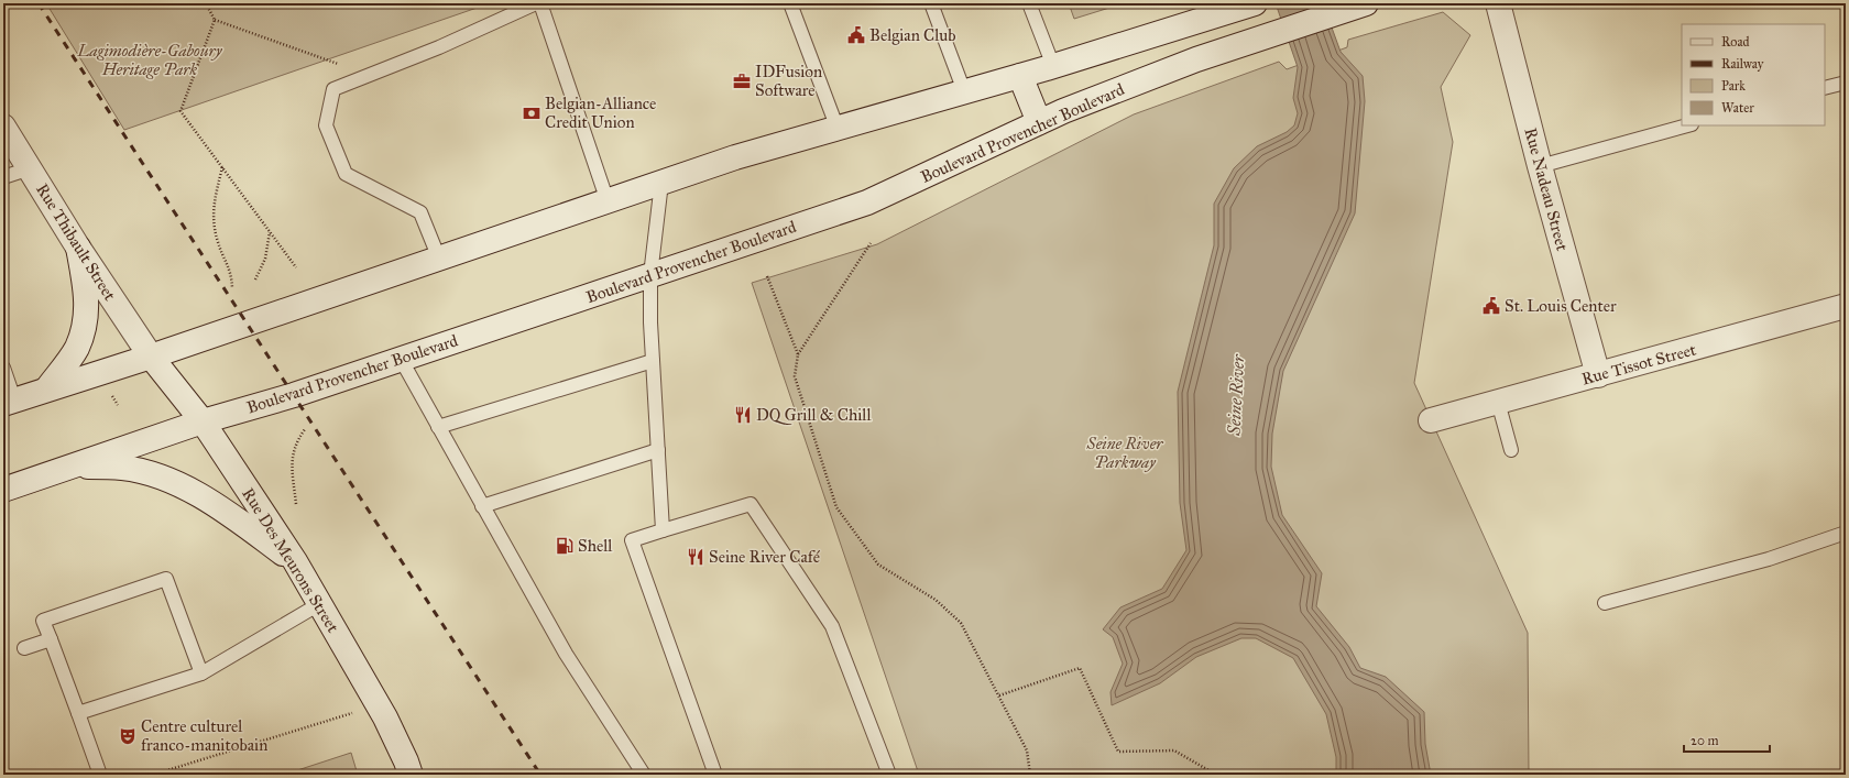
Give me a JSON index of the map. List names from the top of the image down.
{
  "streets": {
    "main road": [
      "Boulevard Provencher Boulevard",
      "Rue Nadeau Street",
      "Rue Thibault Street",
      "Rue Tissot Street",
      "Rue Des Meurons Street"
    ]
  },
  "crossings": [
    ["Boulevard Provencher Boulevard", "Rue Des Meurons Street"],
    ["Rue Nadeau Street", "Rue Tissot Street"],
    ["Rue Thibault Street", "Rue Des Meurons Street"]
  ],
  "water": ["Seine River"],
  "parks": ["Lagimodière-Gaboury Heritage Park", "Seine River Parkway"],
  "places": {
    "public building": ["Belgian Club", "St. Louis Center"],
    "office": ["IDFusion Software"],
    "bank": ["Belgian-Alliance Credit Union"],
    "restaurant": ["DQ Grill & Chill", "Seine River Café"],
    "fuel station": ["Shell"],
    "theatre": ["Centre culturel franco-manitobain"]
  },
  "legend": [
    "Road",
    "Railway",
    "Park",
    "Water"
  ],
  "scale_bar": "20 m"
}
